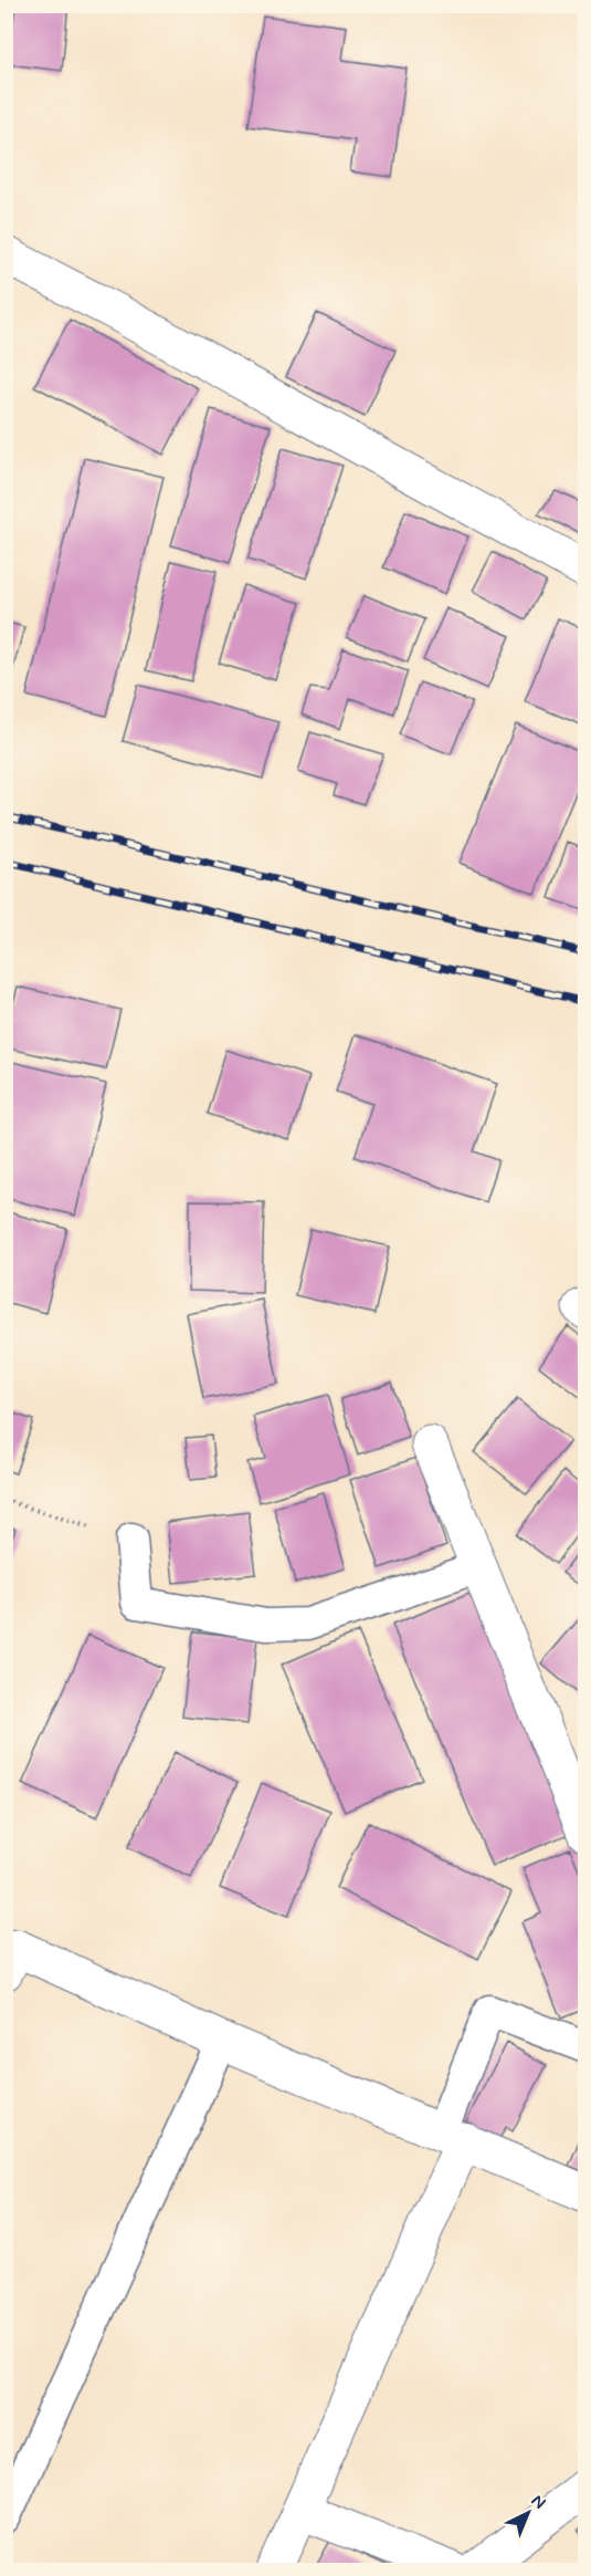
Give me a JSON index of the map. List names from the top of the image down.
{
  "north": "top right"
}
